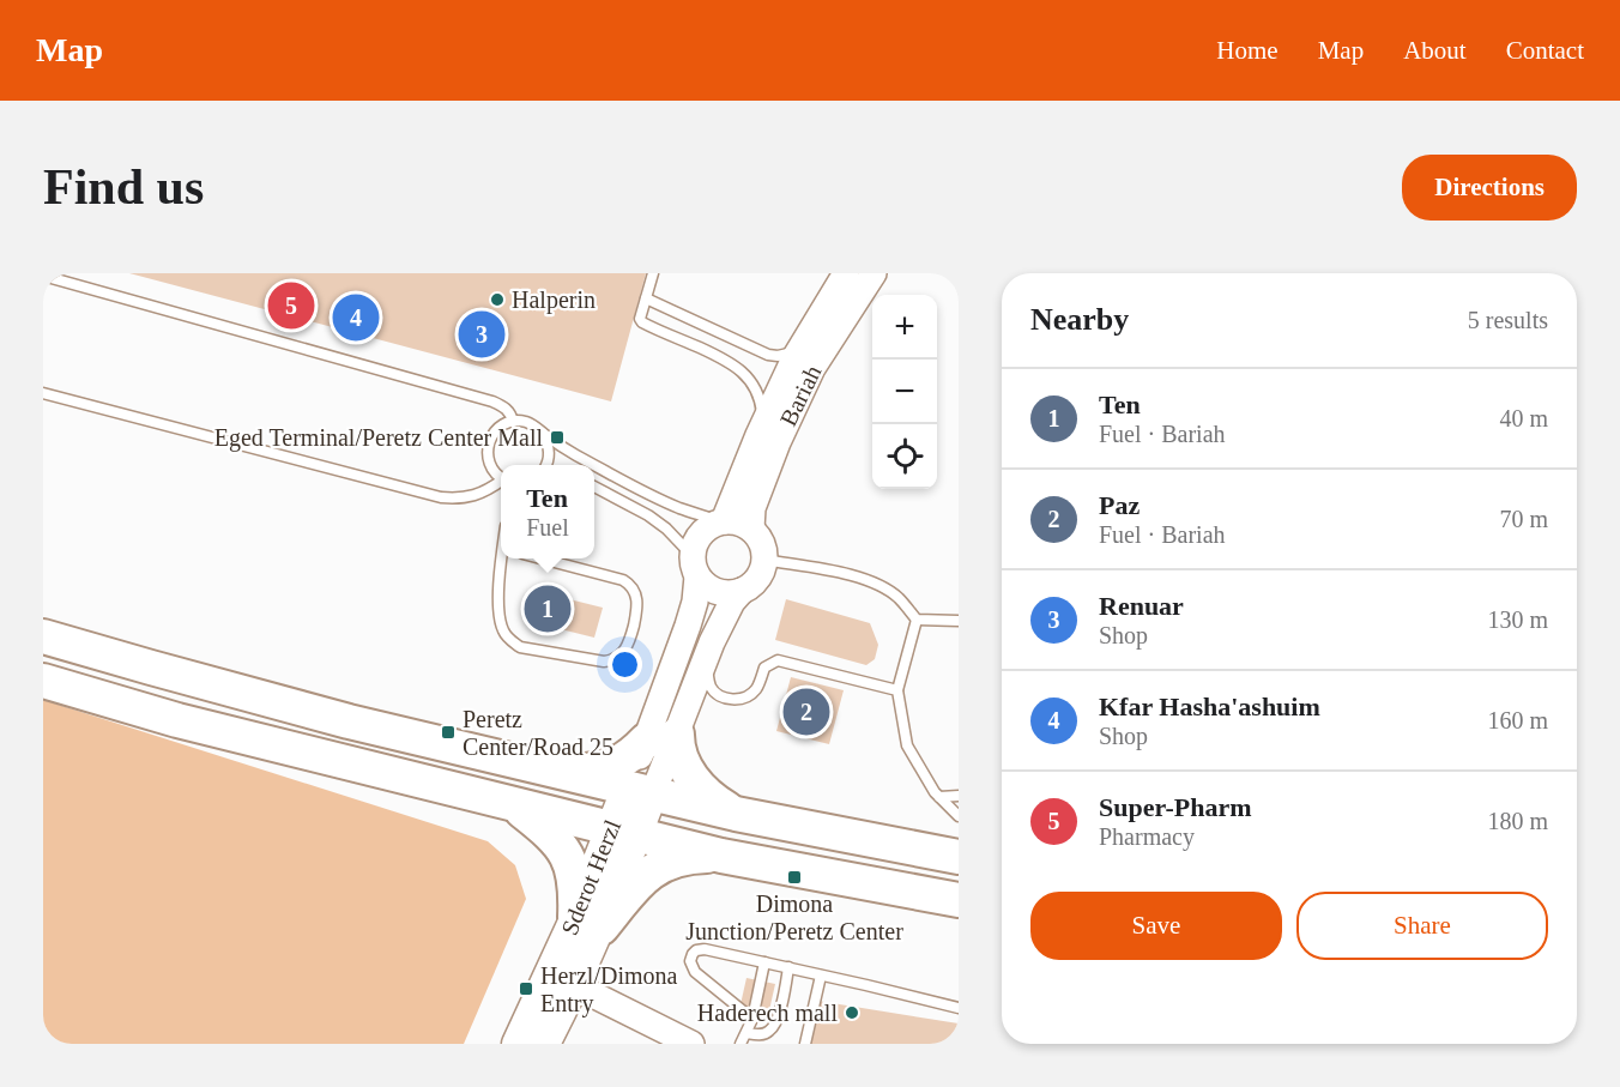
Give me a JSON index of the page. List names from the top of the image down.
{
  "streets": {
    "main road": ["Sderot Herzl"],
    "street": ["Bariah"]
  },
  "places": {
    "other": ["Halperin", "Haderech mall"],
    "transit": [
      "Eged Terminal/Peretz Center Mall",
      "Peretz Center/Road 25",
      "Dimona Junction/Peretz Center",
      "Herzl/Dimona Entry"
    ]
  },
  "page": {
    "header": "Map",
    "nav": [
      "Home",
      "Map",
      "About",
      "Contact"
    ],
    "buttons": [
      "Directions",
      ["Save", "Share"]
    ],
    "title": "Find us",
    "heading": ["Nearby", "5 results"],
    "pins": [
      "5",
      "4",
      "3",
      "1",
      "2"
    ],
    "map_buttons": ["+", "−"],
    "list": [
      {
        "mark": "1",
        "name": "Ten",
        "note": "Fuel · Bariah",
        "value": "40 m"
      },
      {
        "mark": "2",
        "name": "Paz",
        "note": "Fuel · Bariah",
        "value": "70 m"
      },
      {
        "mark": "3",
        "name": "Renuar",
        "note": "Shop",
        "value": "130 m"
      },
      {
        "mark": "4",
        "name": "Kfar Hasha'ashuim",
        "note": "Shop",
        "value": "160 m"
      },
      {
        "mark": "5",
        "name": "Super-Pharm",
        "note": "Pharmacy",
        "value": "180 m"
      }
    ],
    "popup": ["Ten", "Fuel"]
  }
}
